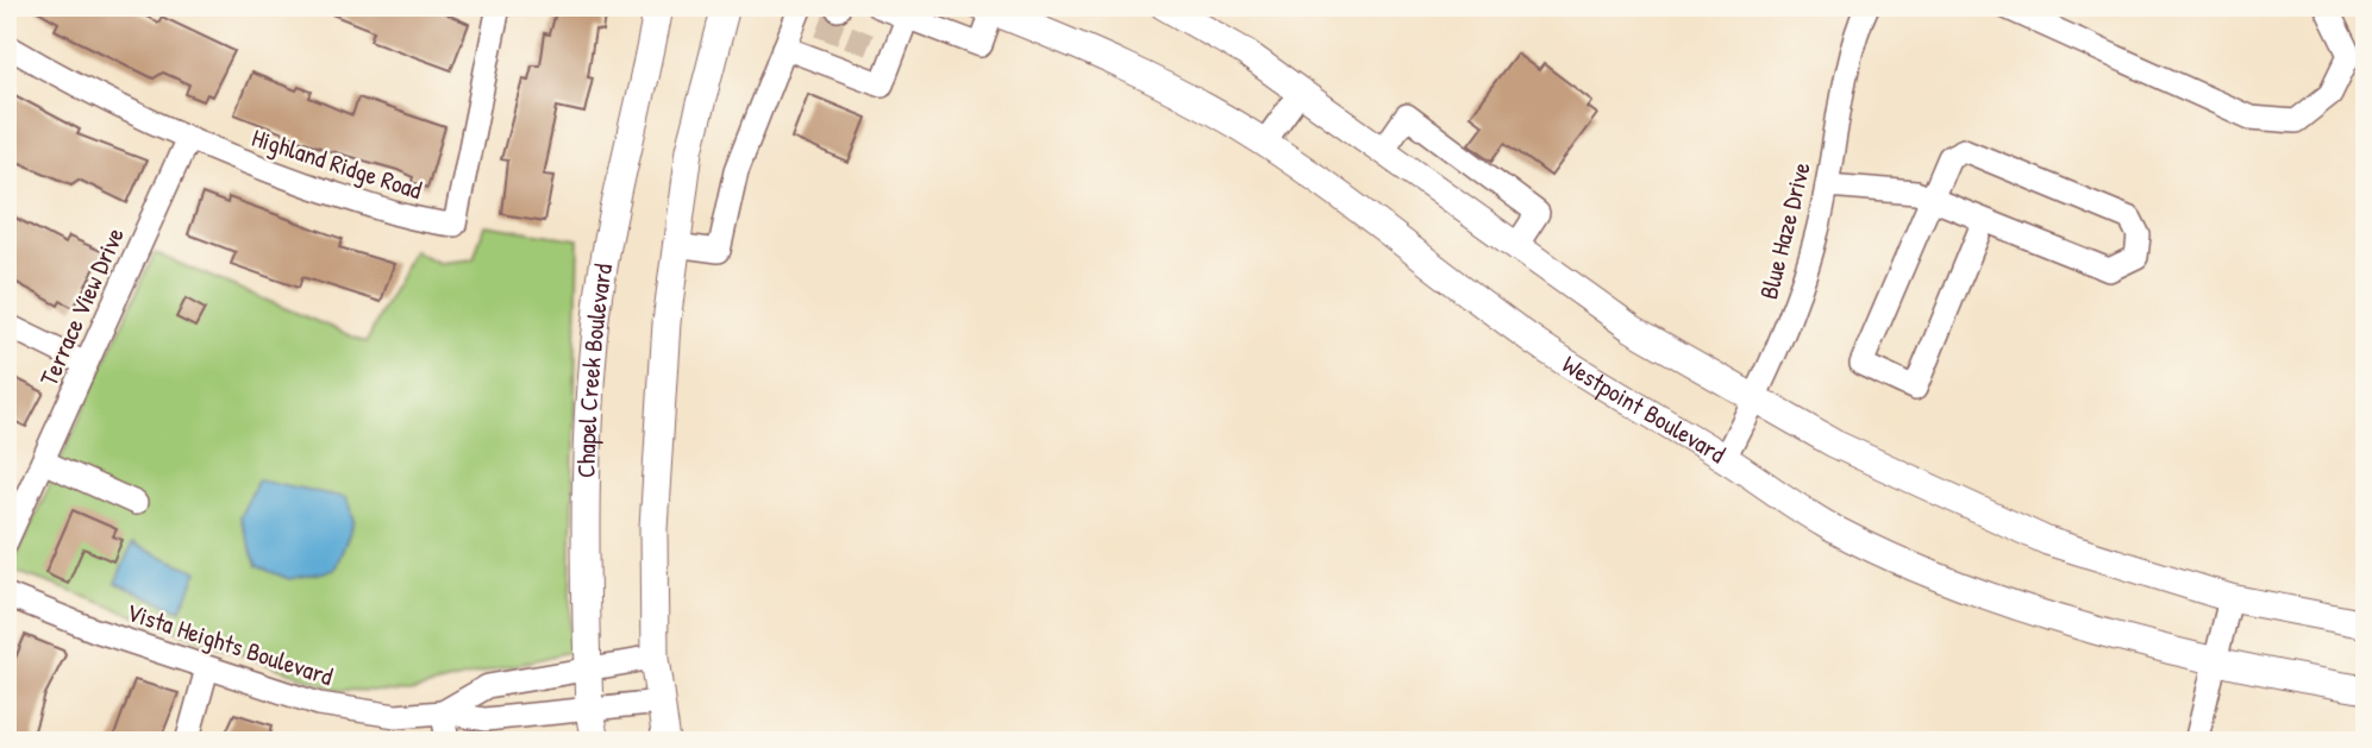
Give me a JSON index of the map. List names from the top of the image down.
{
  "streets": {
    "main road": ["Chapel Creek Boulevard", "Westpoint Boulevard"],
    "street": [
      "Highland Ridge Road",
      "Blue Haze Drive",
      "Terrace View Drive",
      "Vista Heights Boulevard"
    ]
  },
  "crossings": [
    ["Highland Ridge Road", "Terrace View Drive"],
    ["Blue Haze Drive", "Westpoint Boulevard"],
    ["Chapel Creek Boulevard", "Vista Heights Boulevard"]
  ]
}
